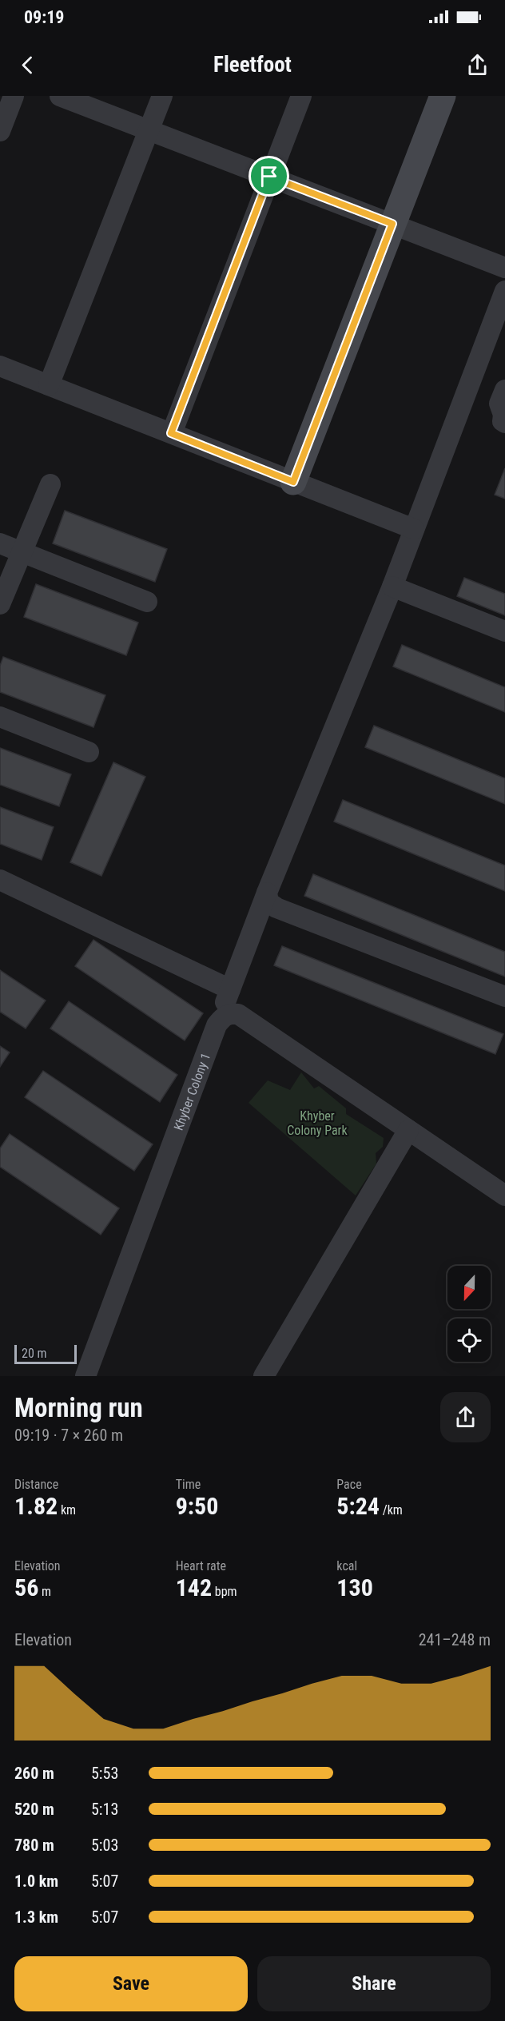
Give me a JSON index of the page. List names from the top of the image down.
{
  "streets": {
    "street": ["Khyber Colony 1"]
  },
  "parks": ["Khyber Colony Park"],
  "scale_bar": "20 m",
  "north": "bottom",
  "page": {
    "status": "09:19",
    "header": "Fleetfoot",
    "scale": "20 m",
    "heading": ["Morning run", "09:19 · 7 × 260 m"],
    "stats": [
      ["Distance", "1.82 km"],
      ["Time", "9:50"],
      ["Pace", "5:24 /km"],
      ["Elevation", "56 m"],
      ["Heart rate", "142 bpm"],
      ["kcal", "130"]
    ],
    "chart": ["Elevation", "241–248 m"],
    "list": [
      {
        "name": "260 m",
        "note": "5:53"
      },
      {
        "name": "520 m",
        "note": "5:13"
      },
      {
        "name": "780 m",
        "note": "5:03"
      },
      {
        "name": "1.0 km",
        "note": "5:07"
      },
      {
        "name": "1.3 km",
        "note": "5:07"
      }
    ],
    "buttons": ["Save", "Share"]
  }
}
